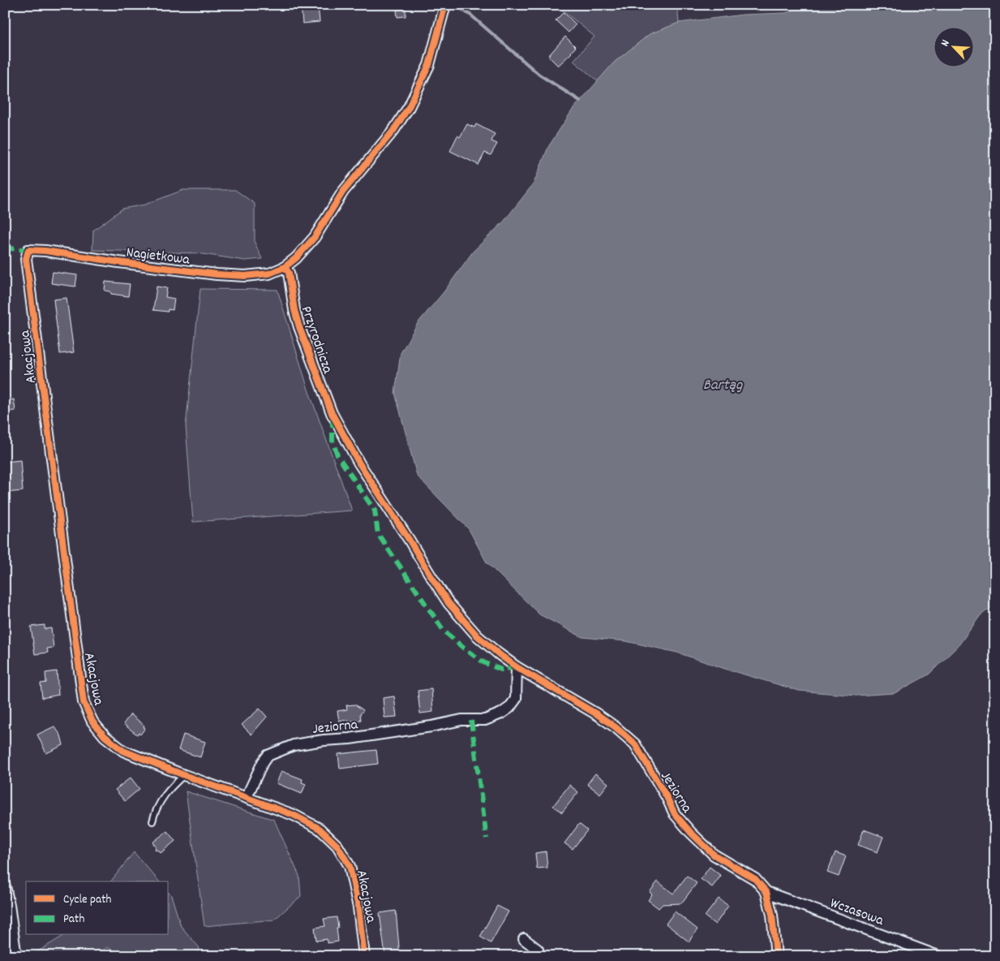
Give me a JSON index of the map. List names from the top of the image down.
{
  "streets": {
    "street": [
      "Nagietkowa",
      "Przyrodnicza",
      "Akacjowa",
      "Jeziorna",
      "Wczasowa"
    ]
  },
  "crossings": [
    ["Nagietkowa", "Przyrodnicza"],
    ["Nagietkowa", "Akacjowa"],
    ["Przyrodnicza", "Jeziorna"],
    ["Akacjowa", "Jeziorna"],
    ["Jeziorna", "Wczasowa"]
  ],
  "water": ["Bartąg"],
  "legend": ["Cycle path", "Path"],
  "north": "top left"
}
